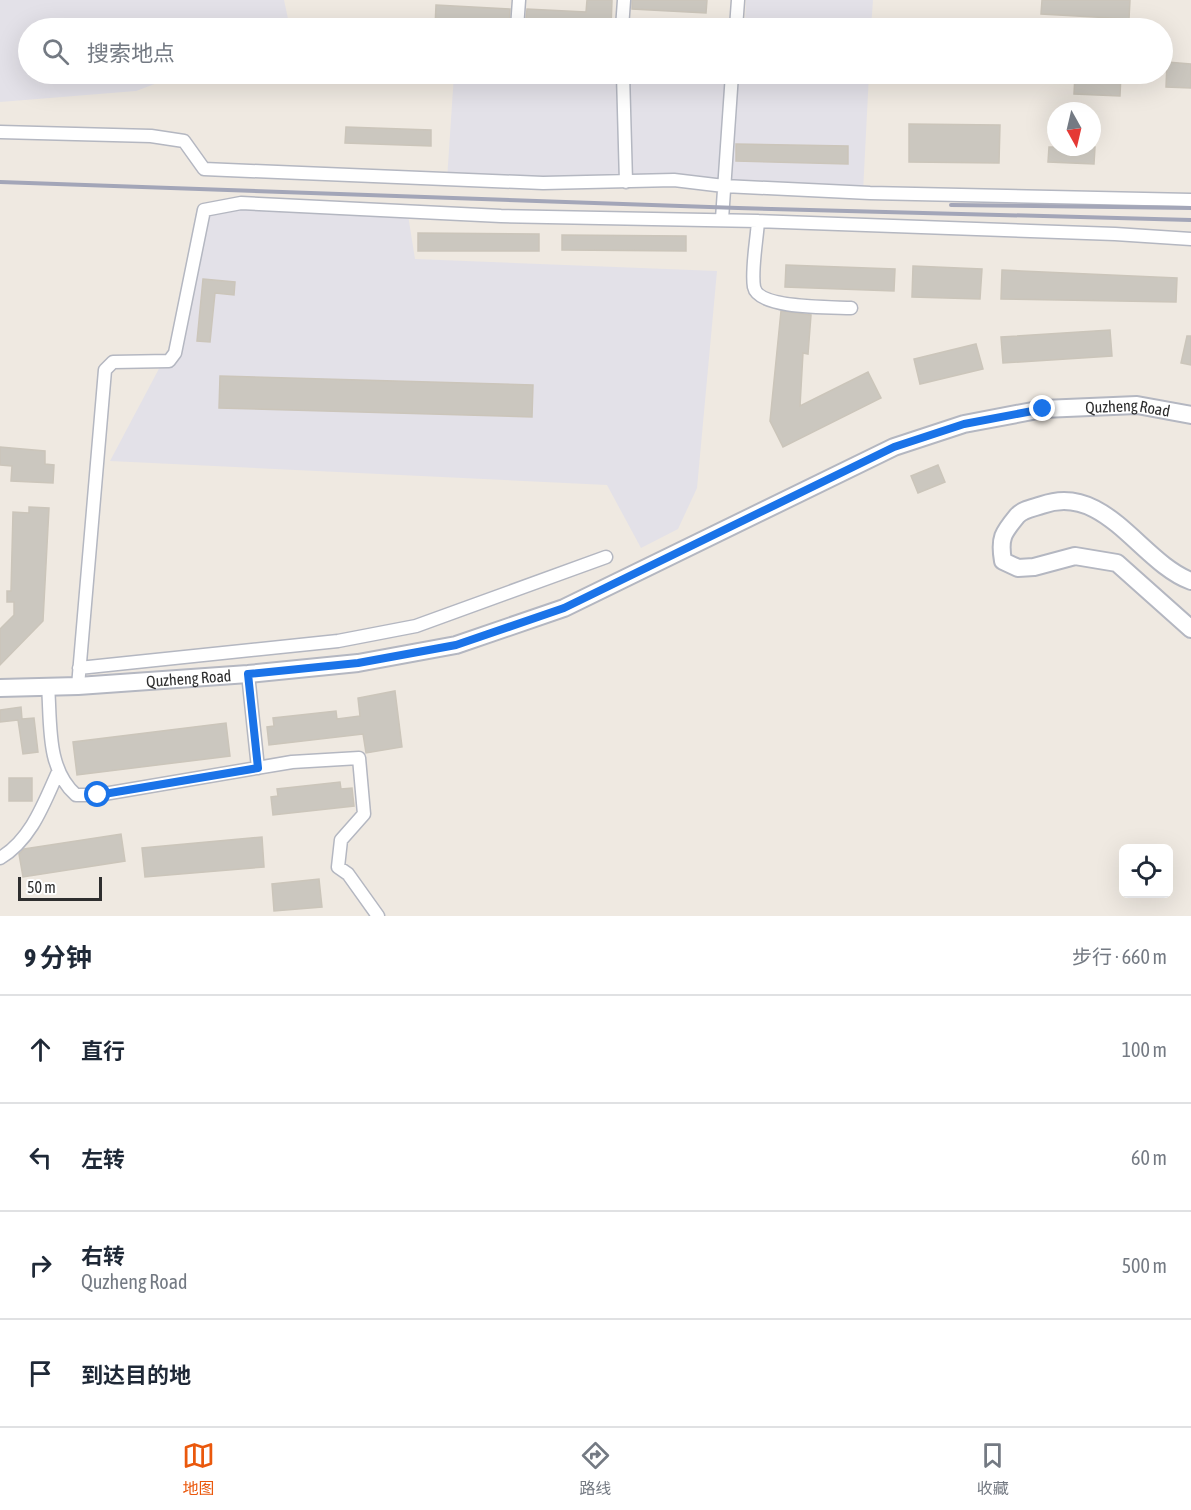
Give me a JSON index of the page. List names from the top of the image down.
{
  "streets": {
    "main road": ["Quzheng Road"]
  },
  "scale_bar": "50 m",
  "north": "bottom",
  "page": {
    "search": "搜索地点",
    "scale": "50 m",
    "heading": ["9 分钟", "步行 · 660 m"],
    "list": [
      ["直行", "100 m"],
      ["左转", "60 m"],
      ["右转", "Quzheng Road", "500 m"],
      "到达目的地"
    ],
    "nav": ["地图", "路线", "收藏"]
  }
}
